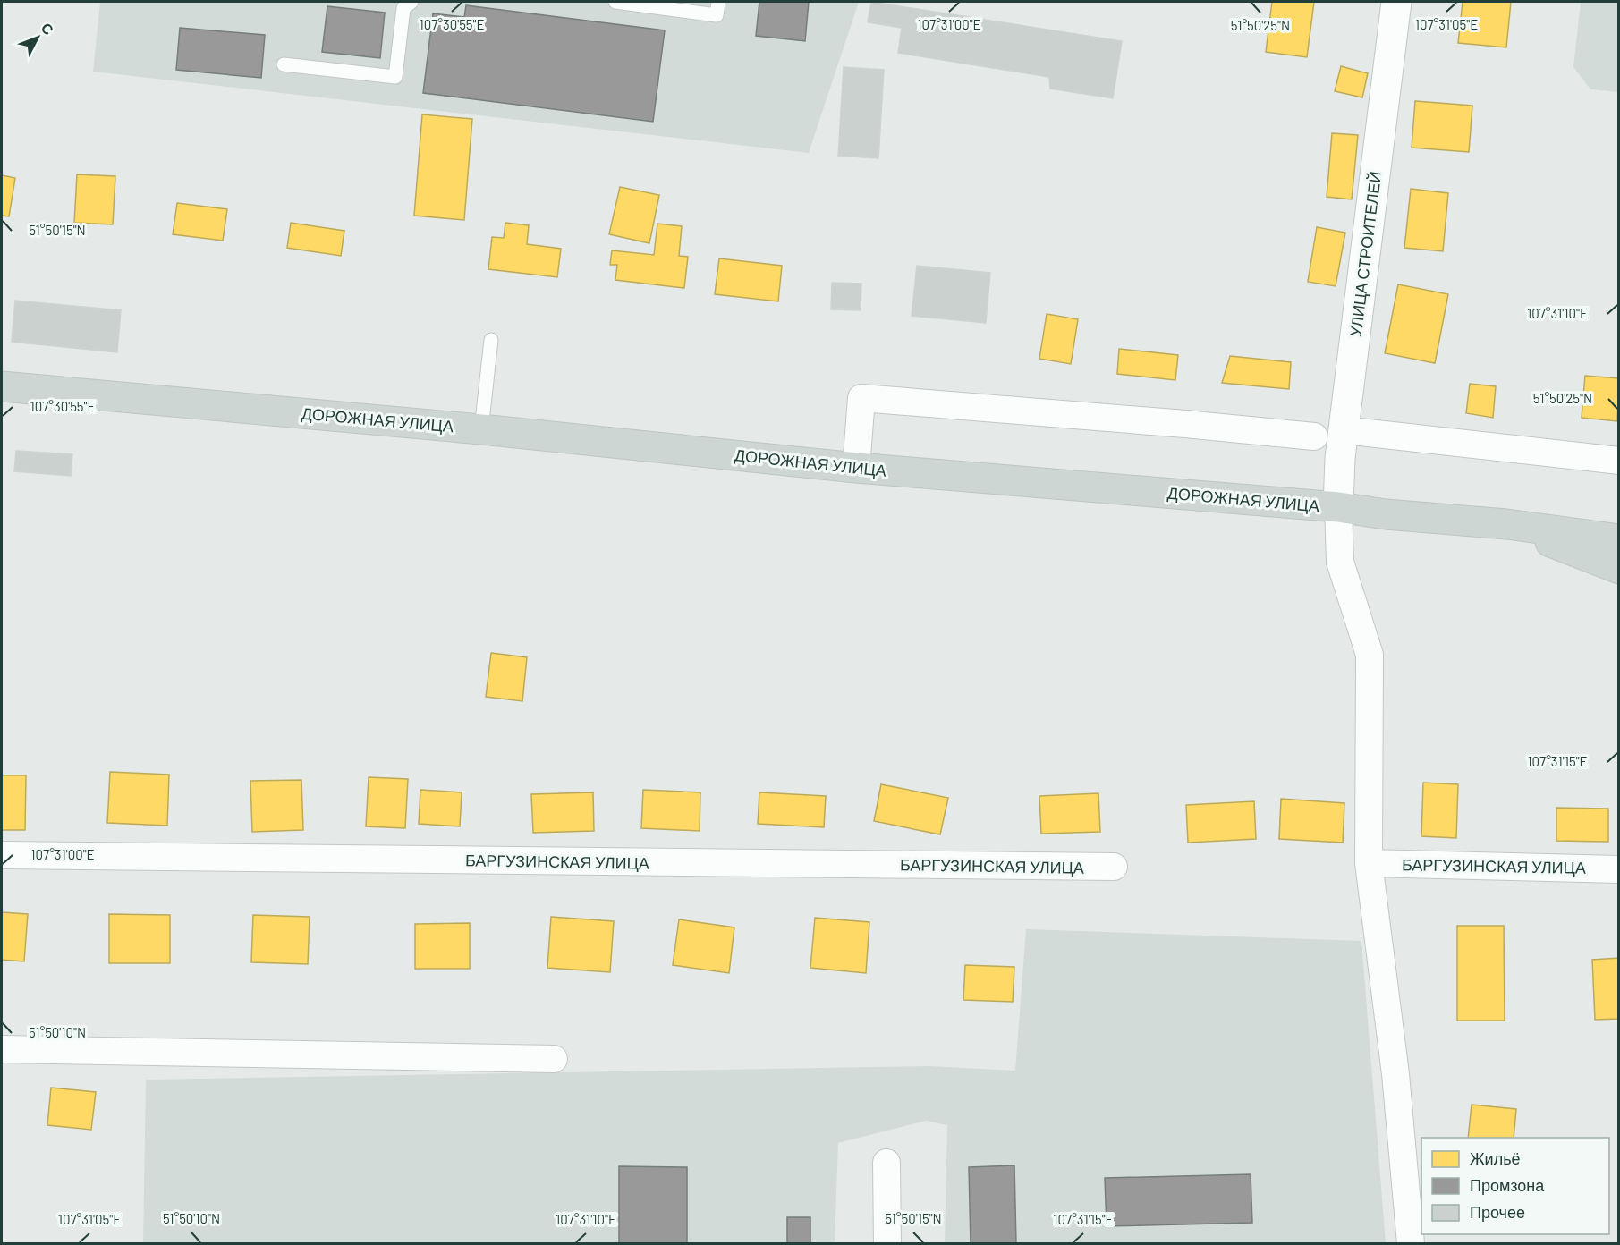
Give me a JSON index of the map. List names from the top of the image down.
{
  "streets": {
    "main road": ["ДОРОЖНАЯ УЛИЦА"],
    "street": ["УЛИЦА СТРОИТЕЛЕЙ", "БАРГУЗИНСКАЯ УЛИЦА"]
  },
  "crossings": [
    ["УЛИЦА СТРОИТЕЛЕЙ", "ДОРОЖНАЯ УЛИЦА"]
  ],
  "legend": ["Жильё", "Промзона", "Прочее"],
  "north": "top right",
  "coordinates": [
    "107°31'05\"E",
    "107°30'55\"E",
    "107°31'00\"E",
    "51°50'25\"N",
    "51°50'15\"N",
    "107°31'10\"E",
    "107°31'15\"E",
    "51°50'10\"N"
  ]
}
